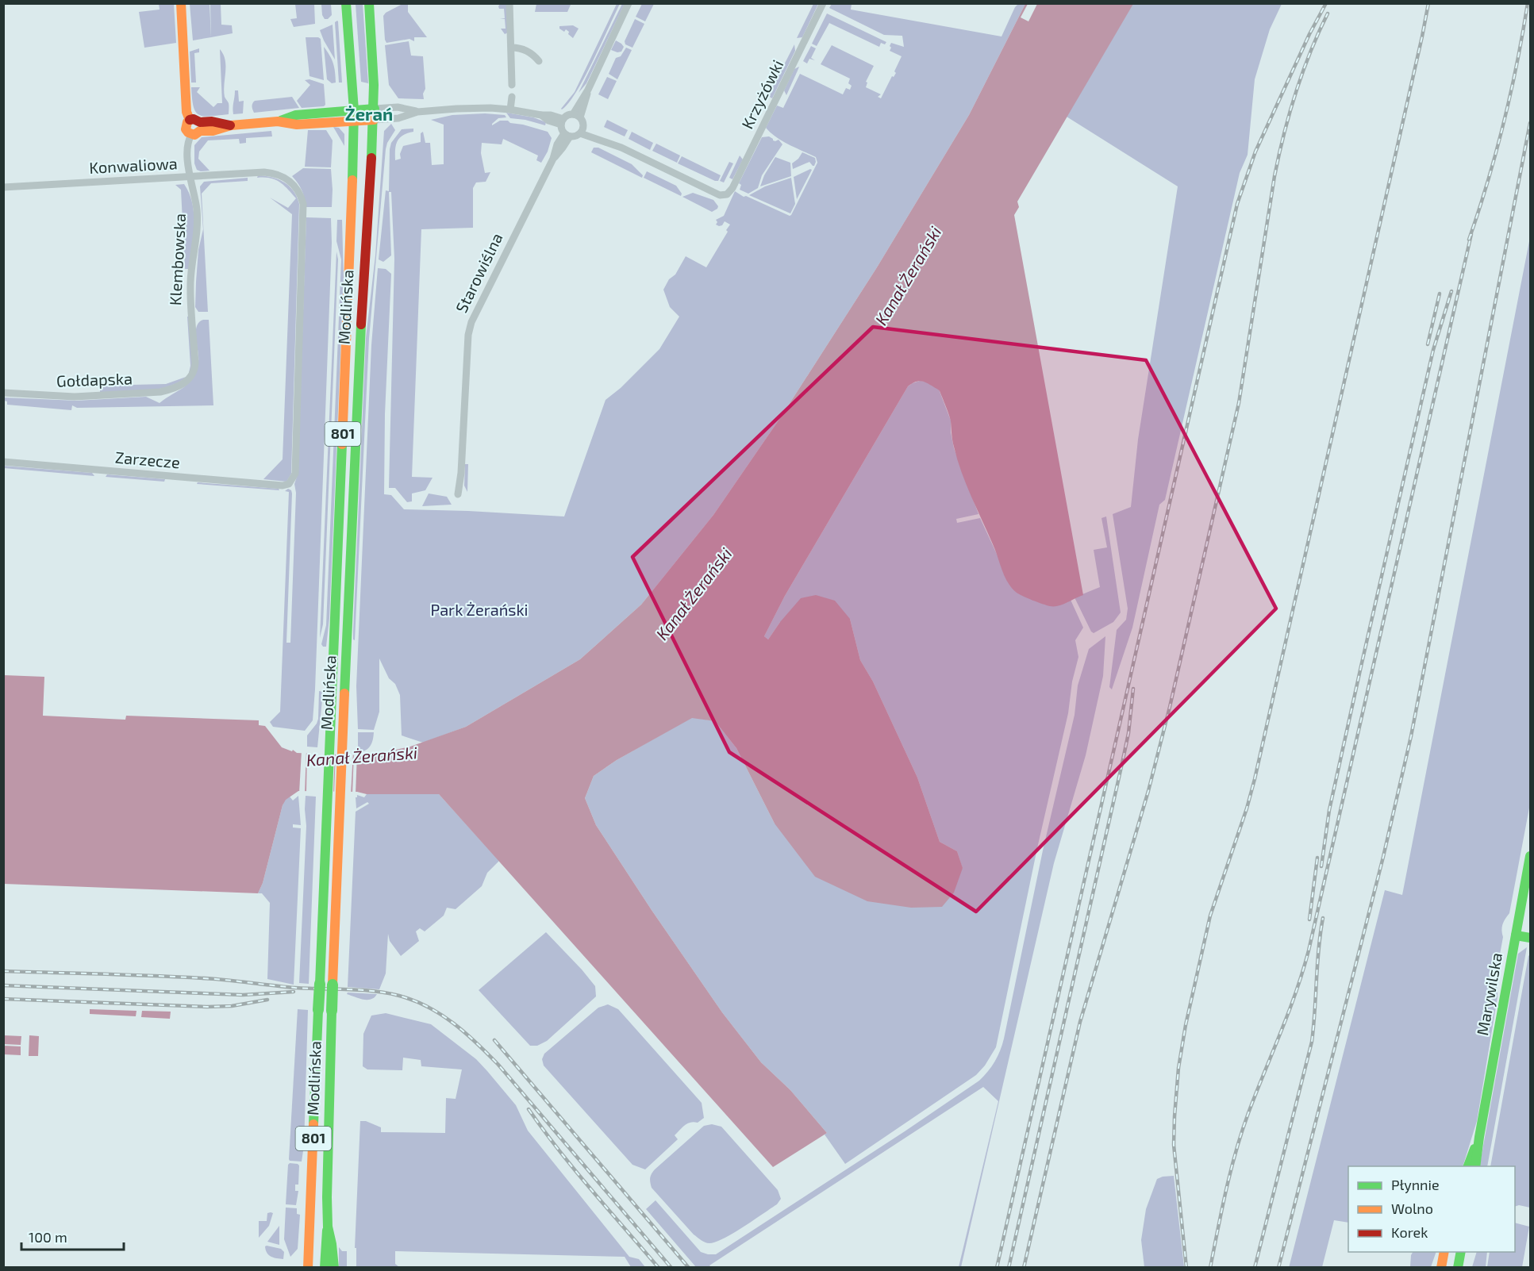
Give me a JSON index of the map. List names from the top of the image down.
{
  "streets": {
    "main road": [
      "Klembowska",
      "Modlińska",
      "801",
      "Marywilska"
    ],
    "street": [
      "Krzyżówki",
      "Konwaliowa",
      "Starowiślna",
      "Gołdapska",
      "Zarzecze"
    ]
  },
  "crossings": [
    ["Konwaliowa", "Klembowska"],
    ["Konwaliowa", "Zarzecze"],
    ["Klembowska", "Gołdapska"]
  ],
  "districts": ["Żerań"],
  "water": ["Kanał Żerański"],
  "parks": ["Park Żerański"],
  "legend": ["Płynnie", "Wolno", "Korek"],
  "scale_bar": "100 m"
}
